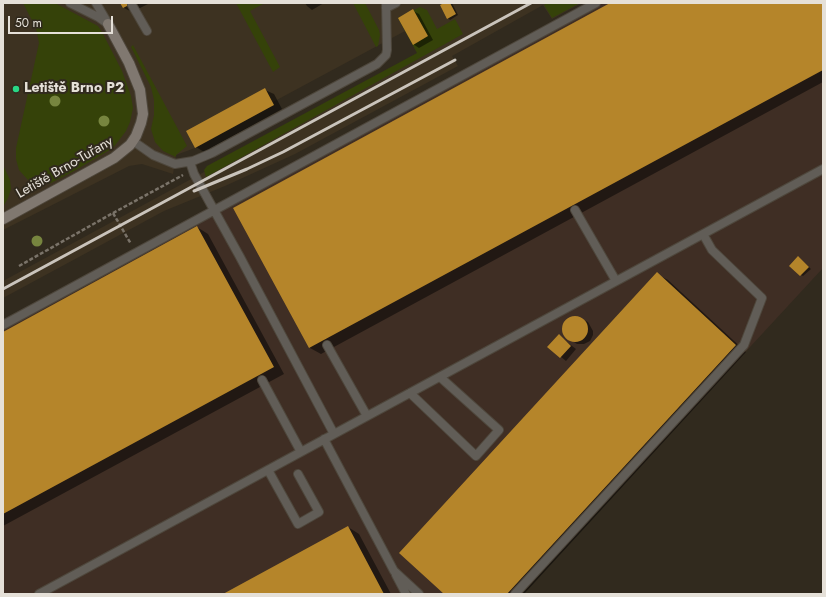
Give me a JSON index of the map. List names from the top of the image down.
{
  "streets": {
    "street": ["Letiště Brno-Tuřany"]
  },
  "places": ["Letiště Brno P2"],
  "scale_bar": "50 m"
}
